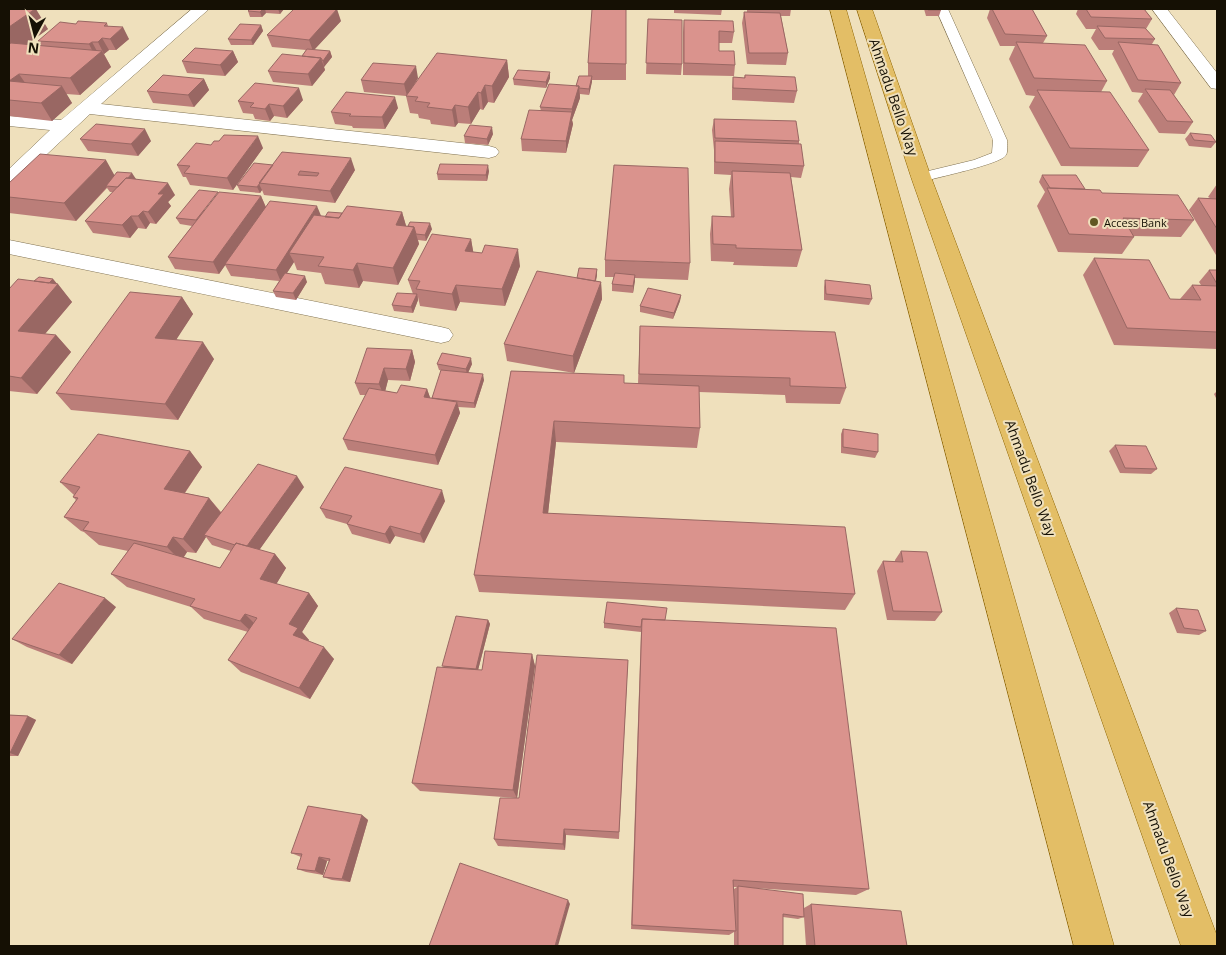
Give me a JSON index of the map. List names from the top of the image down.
{
  "streets": {
    "main road": ["Ahmadu Bello Way"]
  },
  "places": ["Access Bank"],
  "north": "bottom"
}
